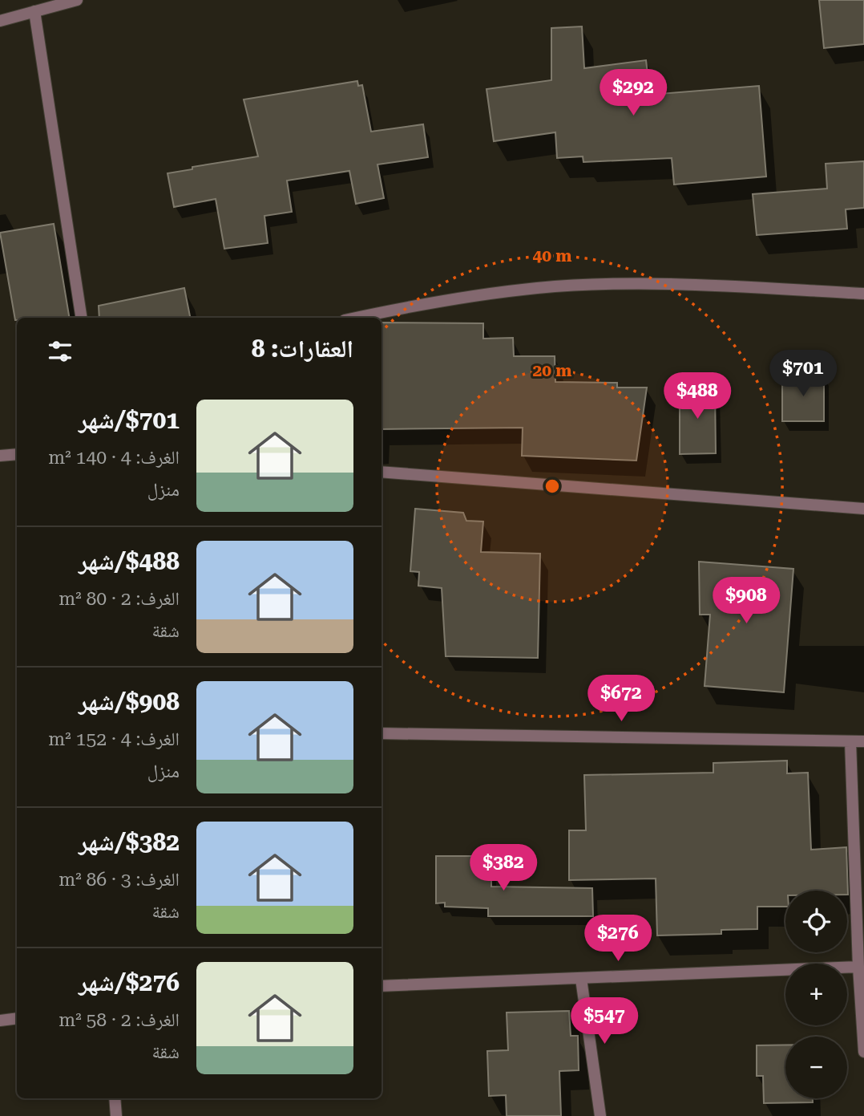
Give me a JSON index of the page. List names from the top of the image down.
{
  "page": {
    "price": [
      "$292",
      "$701",
      "$488",
      "$908",
      "$672",
      "$382",
      "$276",
      "$547"
    ],
    "heading": "العقارات: 8",
    "list": [
      {
        "name": "$701/شهر",
        "note": "الغرف: 4 · 140 m² · منزل"
      },
      {
        "name": "$488/شهر",
        "note": "الغرف: 2 · 80 m² · شقة"
      },
      {
        "name": "$908/شهر",
        "note": "الغرف: 4 · 152 m² · منزل"
      },
      {
        "name": "$382/شهر",
        "note": "الغرف: 3 · 86 m² · شقة"
      },
      {
        "name": "$276/شهر",
        "note": "الغرف: 2 · 58 m² · شقة"
      }
    ],
    "map_buttons": ["+", "−"]
  },
  "rings": ["40 m", "20 m"]
}
